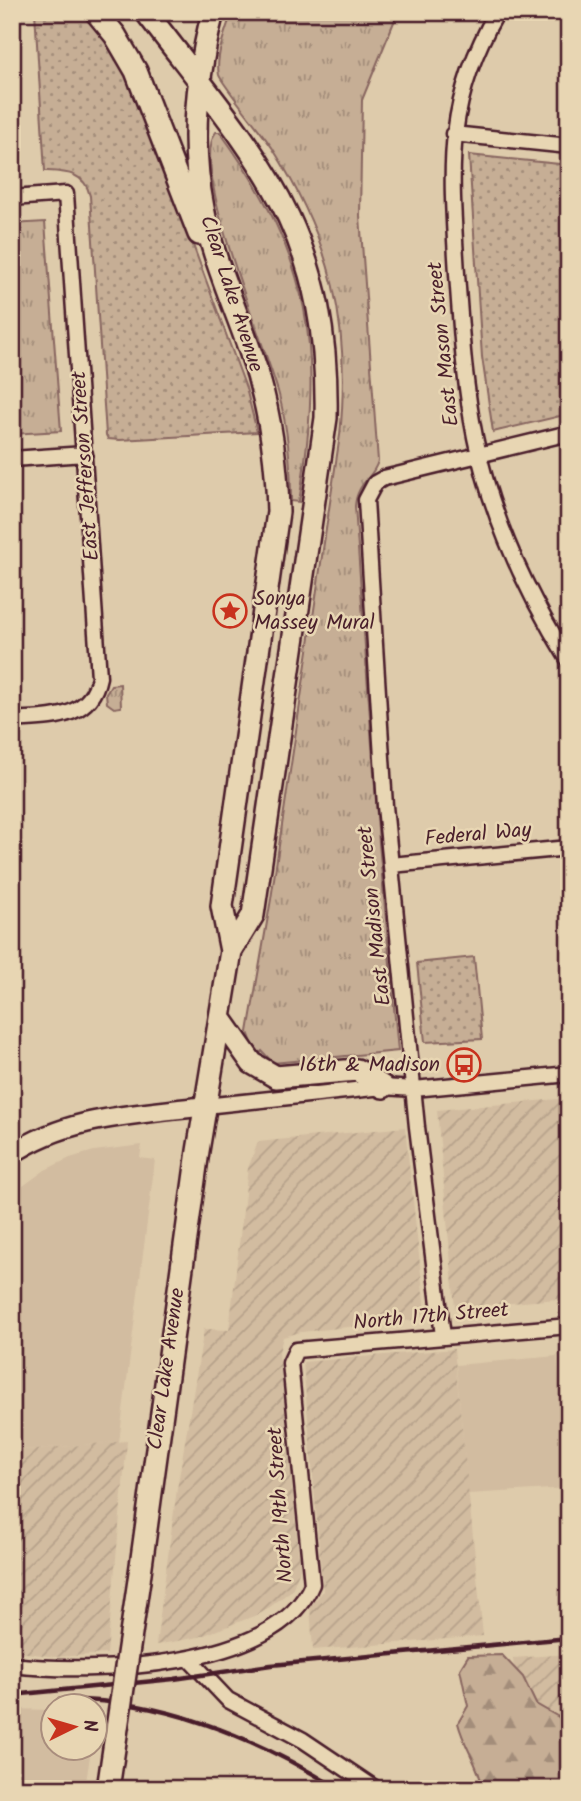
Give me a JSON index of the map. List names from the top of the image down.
{
  "streets": {
    "main road": ["Clear Lake Avenue"],
    "street": [
      "East Mason Street",
      "East Jefferson Street",
      "Federal Way",
      "East Madison Street",
      "North 17th Street",
      "North 19th Street"
    ]
  },
  "crossings": [
    ["East Mason Street", "East Madison Street"],
    ["Federal Way", "East Madison Street"],
    ["East Madison Street", "North 17th Street"],
    ["North 17th Street", "North 19th Street"]
  ],
  "places": {
    "place": ["Sonya Massey Mural"],
    "bus stop": ["16th & Madison"]
  },
  "north": "right"
}
